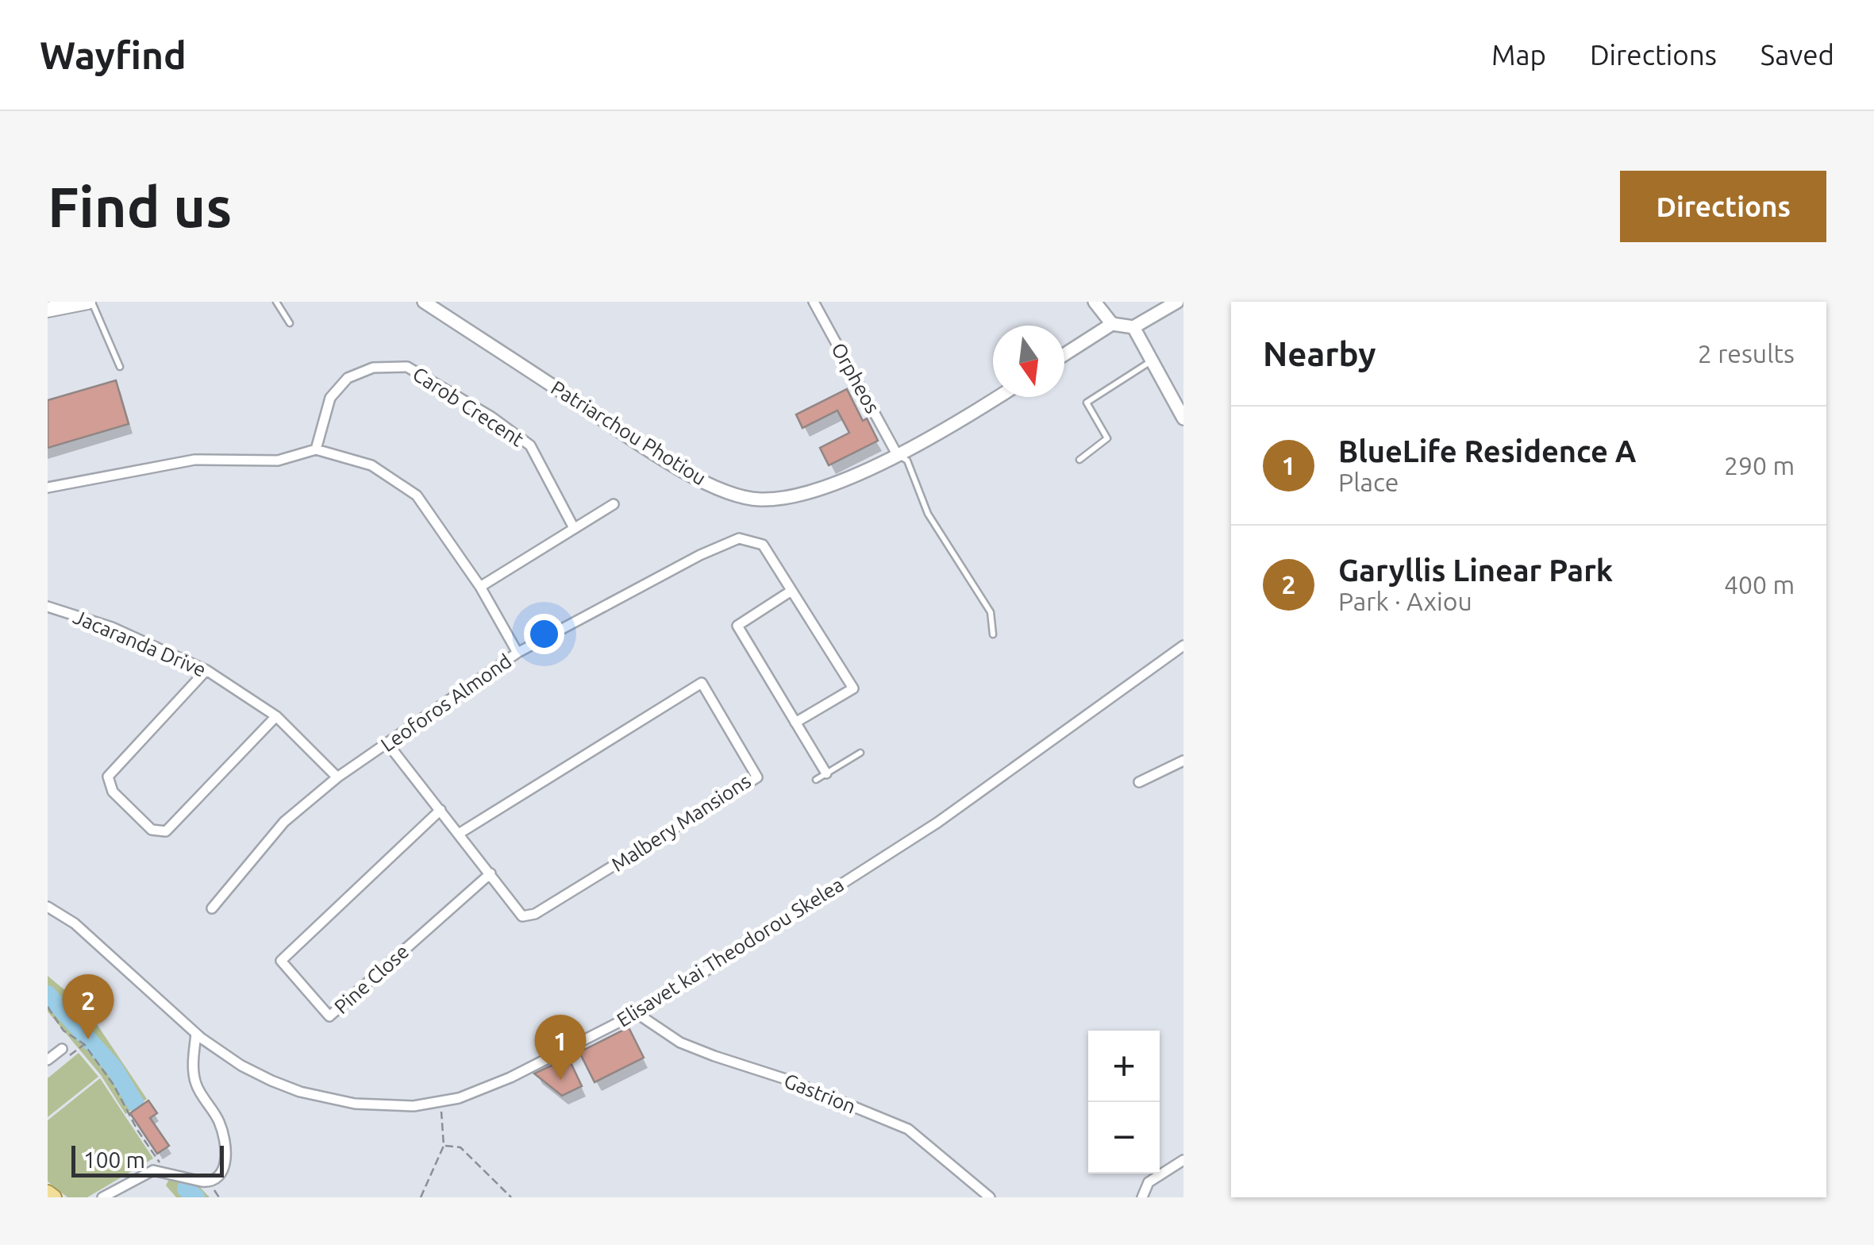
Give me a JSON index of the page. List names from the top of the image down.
{
  "streets": {
    "street": [
      "Orpheos",
      "Carob Crecent",
      "Patriarchou Photiou",
      "Jacaranda Drive",
      "Leoforos Almond",
      "Malbery Mansions",
      "Elisavet kai Theodorou Skelea",
      "Pine Close",
      "Gastrion"
    ]
  },
  "crossings": [
    ["Orpheos", "Patriarchou Photiou"],
    ["Jacaranda Drive", "Leoforos Almond"],
    ["Leoforos Almond", "Malbery Mansions"],
    ["Malbery Mansions", "Pine Close"],
    ["Elisavet kai Theodorou Skelea", "Gastrion"]
  ],
  "scale_bar": "100 m",
  "north": "bottom",
  "page": {
    "header": "Wayfind",
    "nav": ["Map", "Directions", "Saved"],
    "buttons": "Directions",
    "title": "Find us",
    "heading": ["Nearby", "2 results"],
    "list": [
      {
        "mark": "1",
        "name": "BlueLife Residence A",
        "note": "Place",
        "value": "290 m"
      },
      {
        "mark": "2",
        "name": "Garyllis Linear Park",
        "note": "Park · Axiou",
        "value": "400 m"
      }
    ],
    "pins": ["2", "1"],
    "map_buttons": ["+", "−"],
    "scale": "100 m"
  }
}
